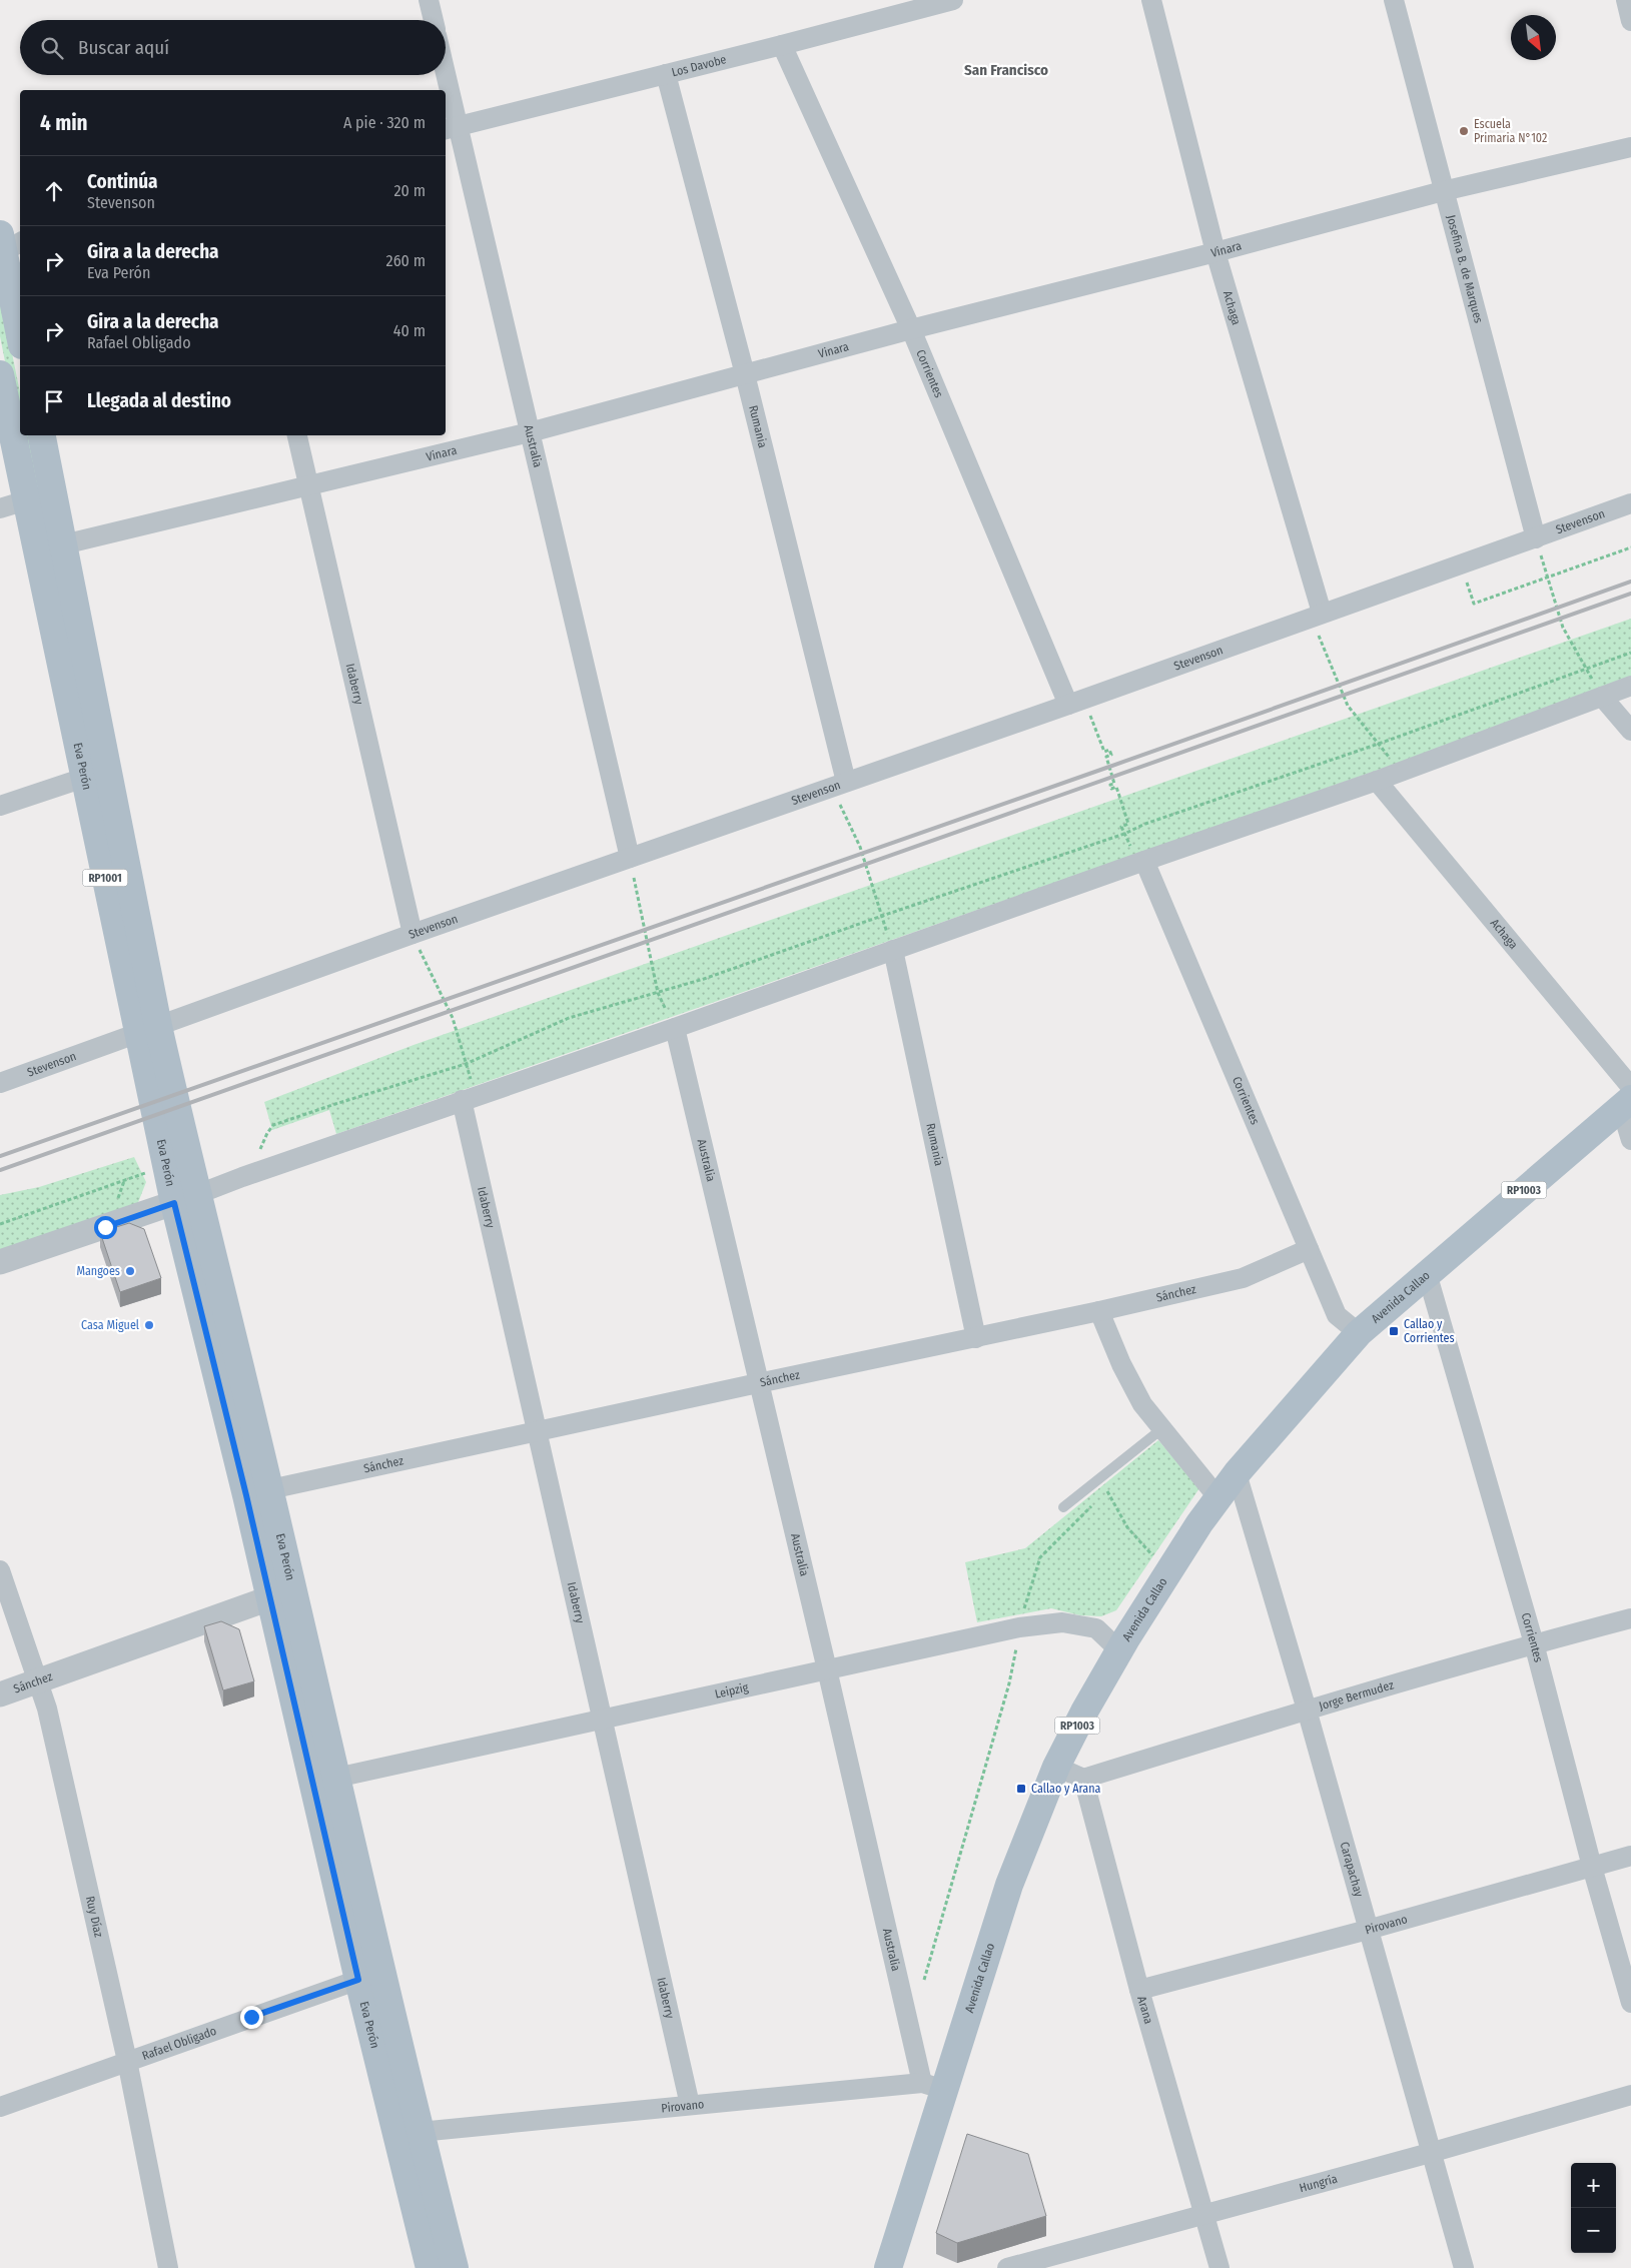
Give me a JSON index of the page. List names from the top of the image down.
{
  "streets": {
    "main road": [
      "Eva Perón",
      "RP1001",
      "RP1003",
      "Avenida Callao"
    ],
    "street": [
      "Los Davobe",
      "Vinara",
      "Josefina B. de Marques",
      "Achaga",
      "Corrientes",
      "Rumania",
      "Australia",
      "Stevenson",
      "Idaberry",
      "Sánchez",
      "Leipzig",
      "Jorge Bermudez",
      "Carapachay",
      "Ruy Díaz",
      "Pirovano",
      "Arana",
      "Rafael Obligado",
      "Hungría"
    ]
  },
  "crossings": [
    ["Los Davobe", "Corrientes"],
    ["Los Davobe", "Rumania"],
    ["Los Davobe", "Australia"],
    ["Vinara", "Josefina B. de Marques"],
    ["Vinara", "Achaga"],
    ["Vinara", "Corrientes"],
    ["Vinara", "Rumania"],
    ["Vinara", "Australia"],
    ["Vinara", "Idaberry"],
    ["Vinara", "Eva Perón"],
    ["Josefina B. de Marques", "Stevenson"],
    ["Achaga", "Stevenson"],
    ["Achaga", "Avenida Callao"],
    ["Corrientes", "Stevenson"],
    ["Corrientes", "Sánchez"],
    ["Corrientes", "Avenida Callao"],
    ["Corrientes", "Jorge Bermudez"],
    ["Corrientes", "Pirovano"],
    ["Rumania", "Stevenson"],
    ["Rumania", "Sánchez"],
    ["Australia", "Stevenson"],
    ["Australia", "Sánchez"],
    ["Australia", "Avenida Callao"],
    ["Australia", "Leipzig"],
    ["Australia", "Pirovano"],
    ["Stevenson", "Idaberry"],
    ["Stevenson", "Eva Perón"],
    ["Idaberry", "Sánchez"],
    ["Idaberry", "Leipzig"],
    ["Idaberry", "Pirovano"],
    ["Eva Perón", "Sánchez"],
    ["Eva Perón", "Leipzig"],
    ["Eva Perón", "Pirovano"],
    ["Eva Perón", "Rafael Obligado"],
    ["Sánchez", "Ruy Díaz"],
    ["Avenida Callao", "Leipzig"],
    ["Avenida Callao", "Carapachay"],
    ["Avenida Callao", "Pirovano"],
    ["Jorge Bermudez", "Carapachay"],
    ["Jorge Bermudez", "Arana"],
    ["Carapachay", "Pirovano"],
    ["Carapachay", "Hungría"],
    ["Ruy Díaz", "Rafael Obligado"],
    ["Pirovano", "Arana"],
    ["Arana", "Hungría"]
  ],
  "districts": ["San Francisco"],
  "places": {
    "other": ["Escuela Primaria N°102", "Mangoes", "Casa Miguel"],
    "transit": ["Callao y Corrientes", "Callao y Arana"]
  },
  "north": "bottom right",
  "page": {
    "search": "Buscar aquí",
    "heading": ["4 min", "A pie · 320 m"],
    "list": [
      ["Continúa", "Stevenson", "20 m"],
      ["Gira a la derecha", "Eva Perón", "260 m"],
      ["Gira a la derecha", "Rafael Obligado", "40 m"],
      "Llegada al destino"
    ],
    "map_buttons": ["+", "−"]
  }
}
